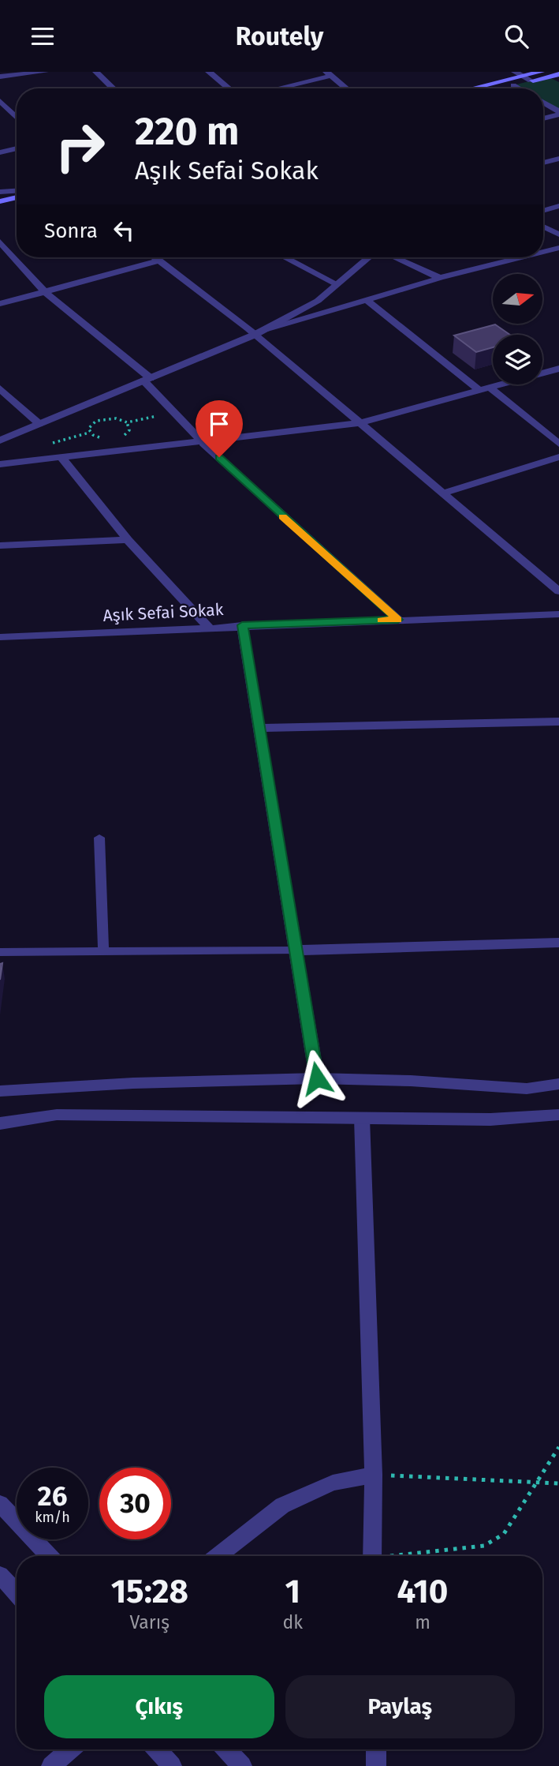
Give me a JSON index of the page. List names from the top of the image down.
{
  "streets": {
    "street": ["Aşık Sefai Sokak"]
  },
  "north": "right",
  "page": {
    "header": "Routely",
    "turn": ["220 m", "Aşık Sefai Sokak"],
    "then": "Sonra",
    "speed": "26 km/h",
    "limit": "30",
    "eta": [
      "15:28",
      "Varış",
      "1",
      "dk",
      "410",
      "m"
    ],
    "buttons": ["Çıkış", "Paylaş"]
  }
}
